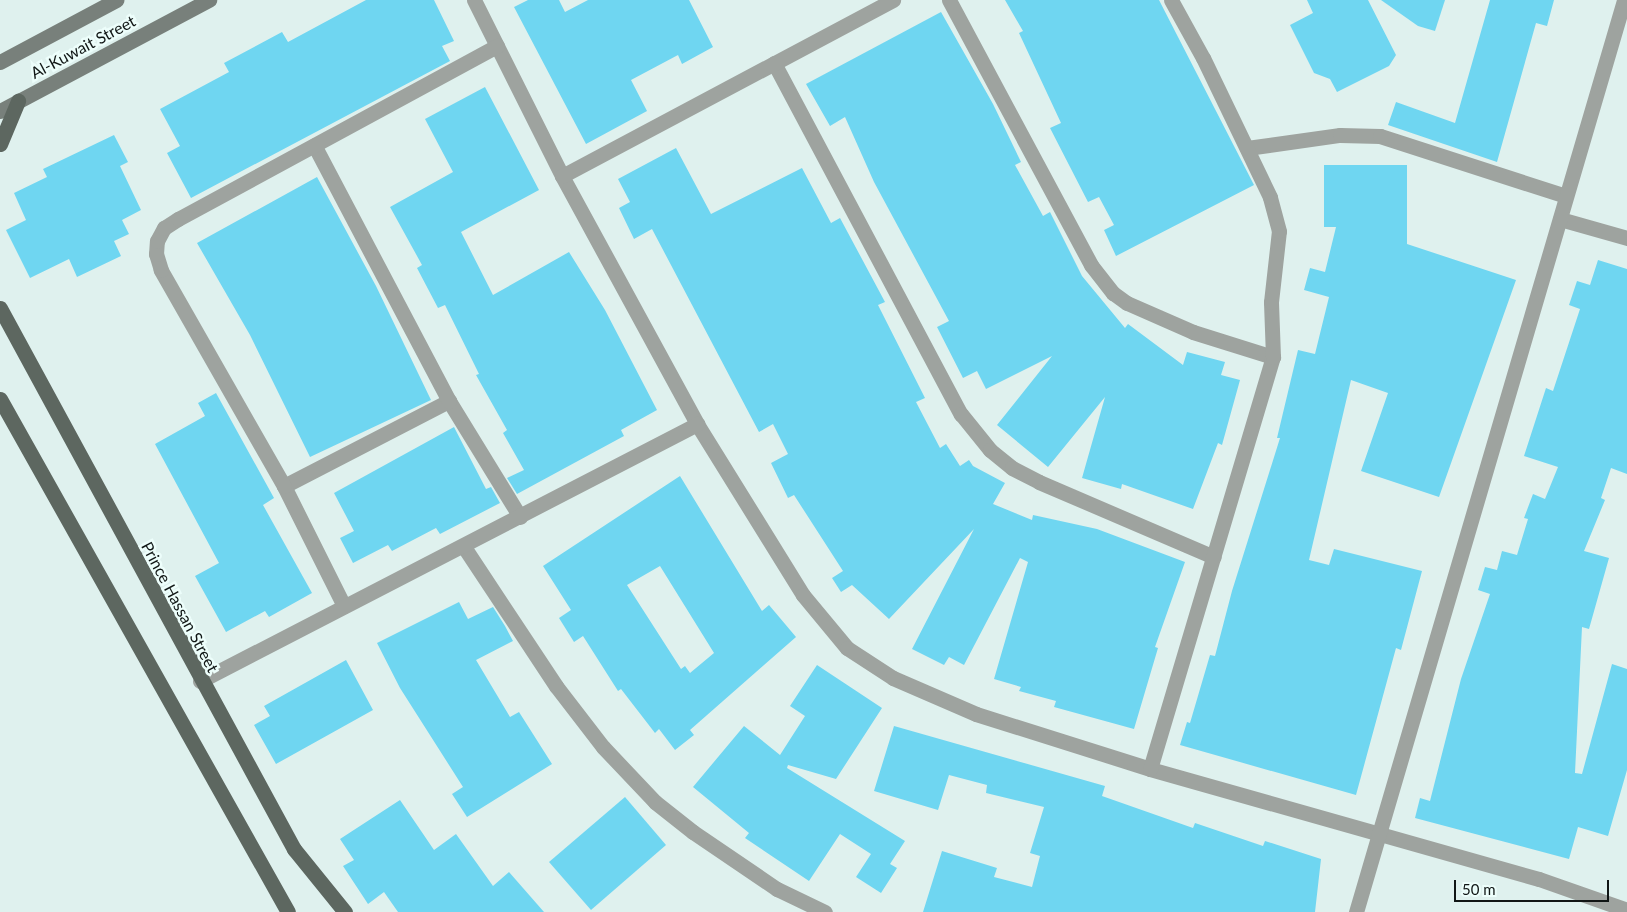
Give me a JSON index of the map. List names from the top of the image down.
{
  "streets": {
    "main road": ["Al-Kuwait Street", "Prince Hassan Street"]
  },
  "scale_bar": "50 m"
}
